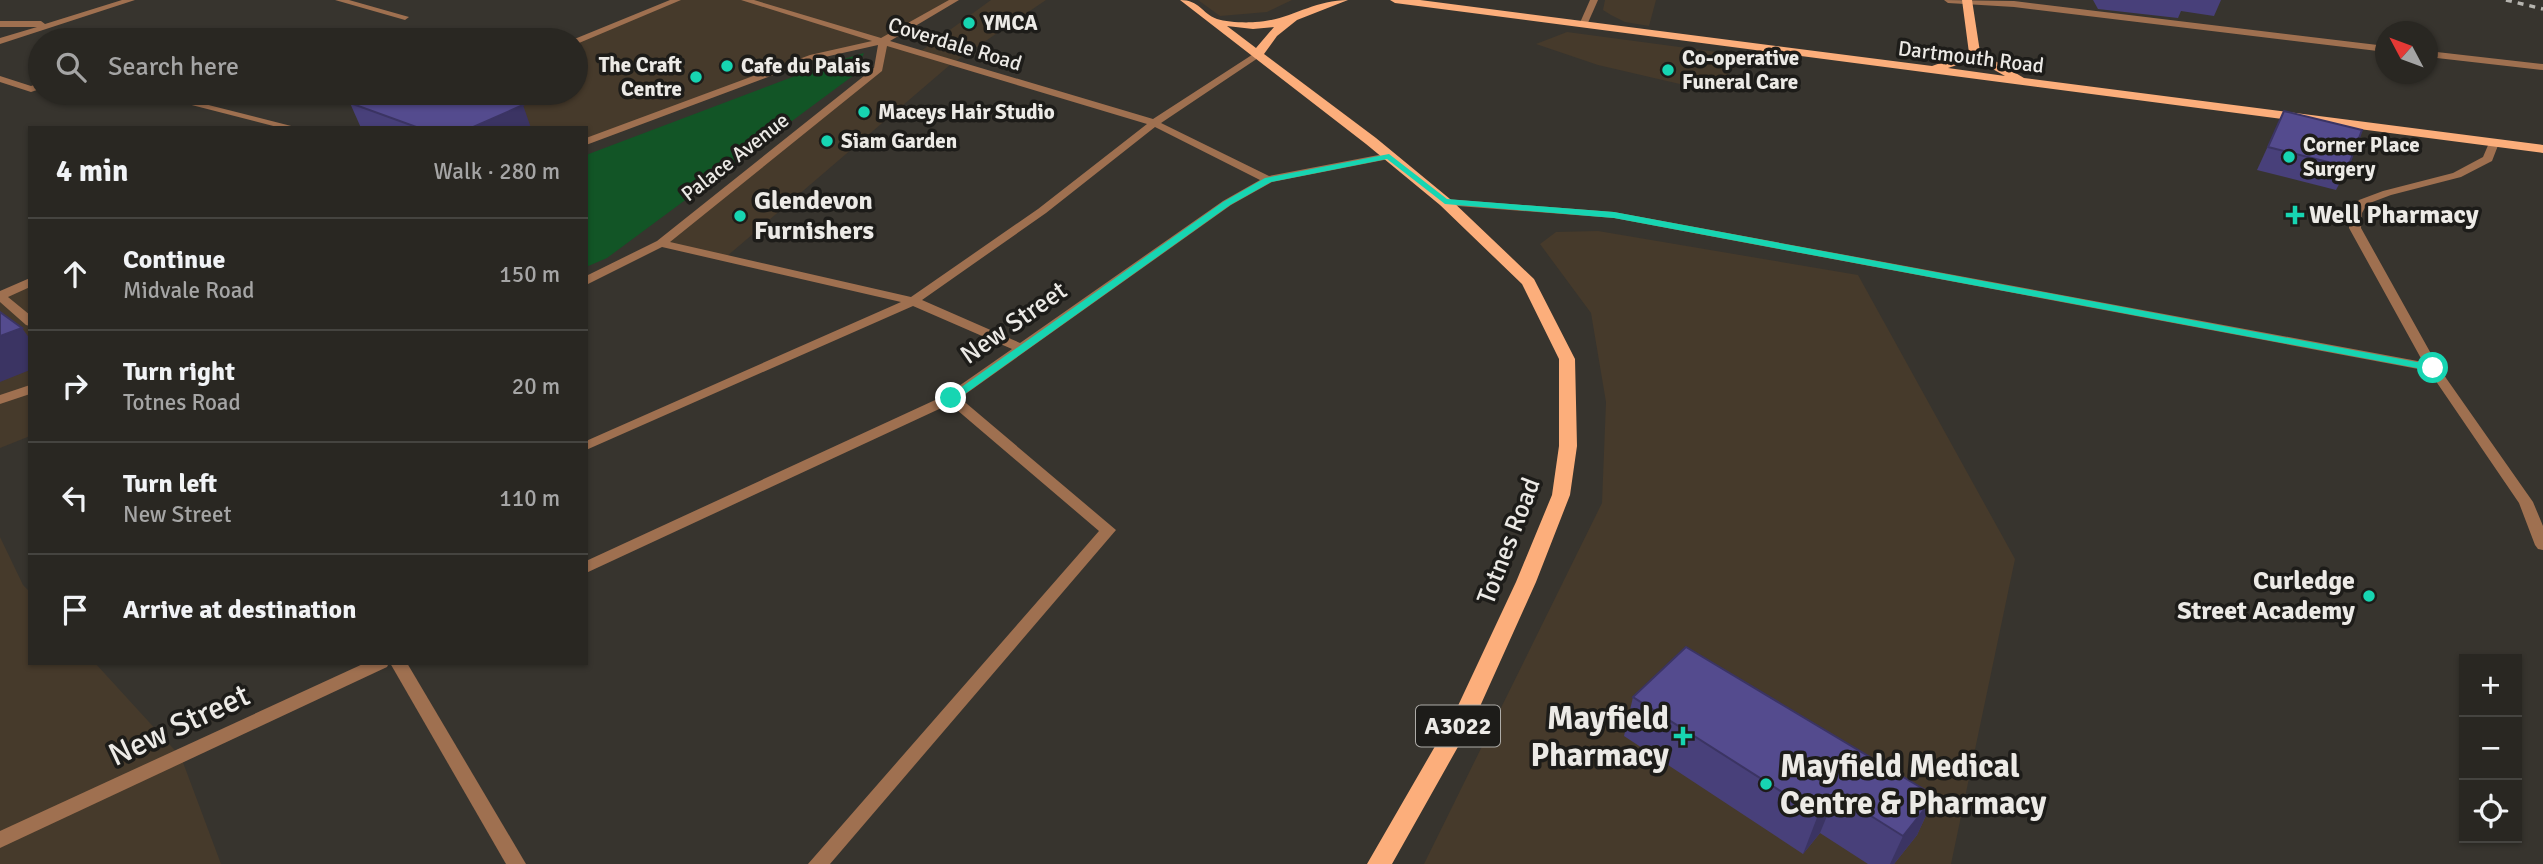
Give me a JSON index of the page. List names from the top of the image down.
{
  "streets": {
    "main road": ["Dartmouth Road", "Totnes Road", "A3022"],
    "street": ["Coverdale Road", "Palace Avenue", "New Street"]
  },
  "crossings": [
    ["Coverdale Road", "Palace Avenue"],
    ["Coverdale Road", "New Street"],
    ["New Street", "Totnes Road"]
  ],
  "places": {
    "other": [
      "YMCA",
      "Cafe du Palais",
      "Co-operative Funeral Care",
      "The Craft Centre",
      "Maceys Hair Studio",
      "Siam Garden",
      "Corner Place Surgery",
      "Glendevon Furnishers",
      "Curledge Street Academy",
      "Mayfield Medical Centre & Pharmacy"
    ],
    "health": ["Well Pharmacy", "Mayfield Pharmacy"]
  },
  "north": "top left",
  "page": {
    "search": "Search here",
    "heading": ["4 min", "Walk · 280 m"],
    "list": [
      ["Continue", "Midvale Road", "150 m"],
      ["Turn right", "Totnes Road", "20 m"],
      ["Turn left", "New Street", "110 m"],
      "Arrive at destination"
    ],
    "map_buttons": ["+", "−"]
  }
}
